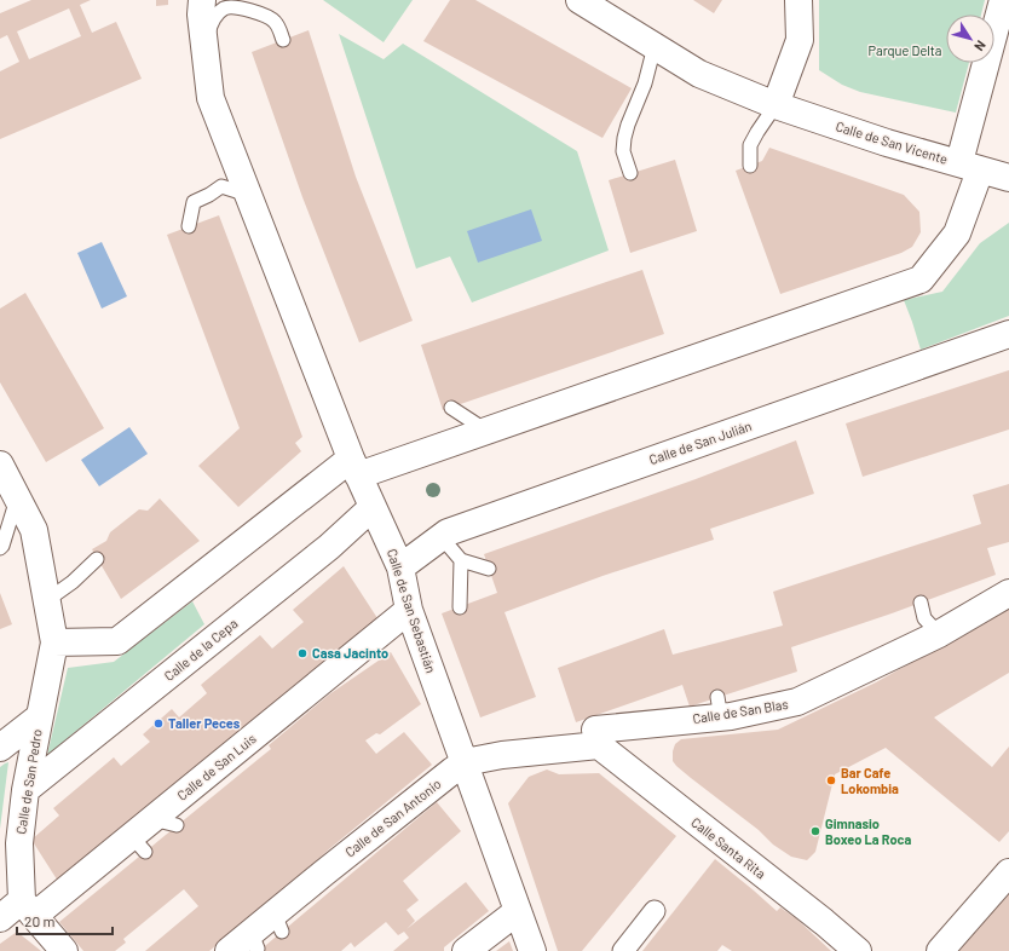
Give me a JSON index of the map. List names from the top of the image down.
{
  "streets": {
    "street": [
      "Calle de San Vicente",
      "Calle de San Julián",
      "Calle de San Sebastián",
      "Calle de la Cepa",
      "Calle de San Blas",
      "Calle de San Luis",
      "Calle de San Pedro",
      "Calle de San Antonio",
      "Calle Santa Rita"
    ]
  },
  "crossings": [
    ["Calle de San Julián", "Calle de San Sebastián"],
    ["Calle de San Sebastián", "Calle de la Cepa"],
    ["Calle de San Sebastián", "Calle de San Blas"],
    ["Calle de San Sebastián", "Calle de San Luis"],
    ["Calle de San Sebastián", "Calle de San Antonio"],
    ["Calle de la Cepa", "Calle de San Pedro"],
    ["Calle de San Blas", "Calle de San Antonio"],
    ["Calle de San Blas", "Calle Santa Rita"],
    ["Calle de San Luis", "Calle de San Pedro"]
  ],
  "parks": ["Parque Delta"],
  "places": [
    "Casa Jacinto",
    "Taller Peces",
    "Bar Cafe Lokombia",
    "Gimnasio Boxeo La Roca"
  ],
  "scale_bar": "20 m",
  "north": "bottom right"
}
